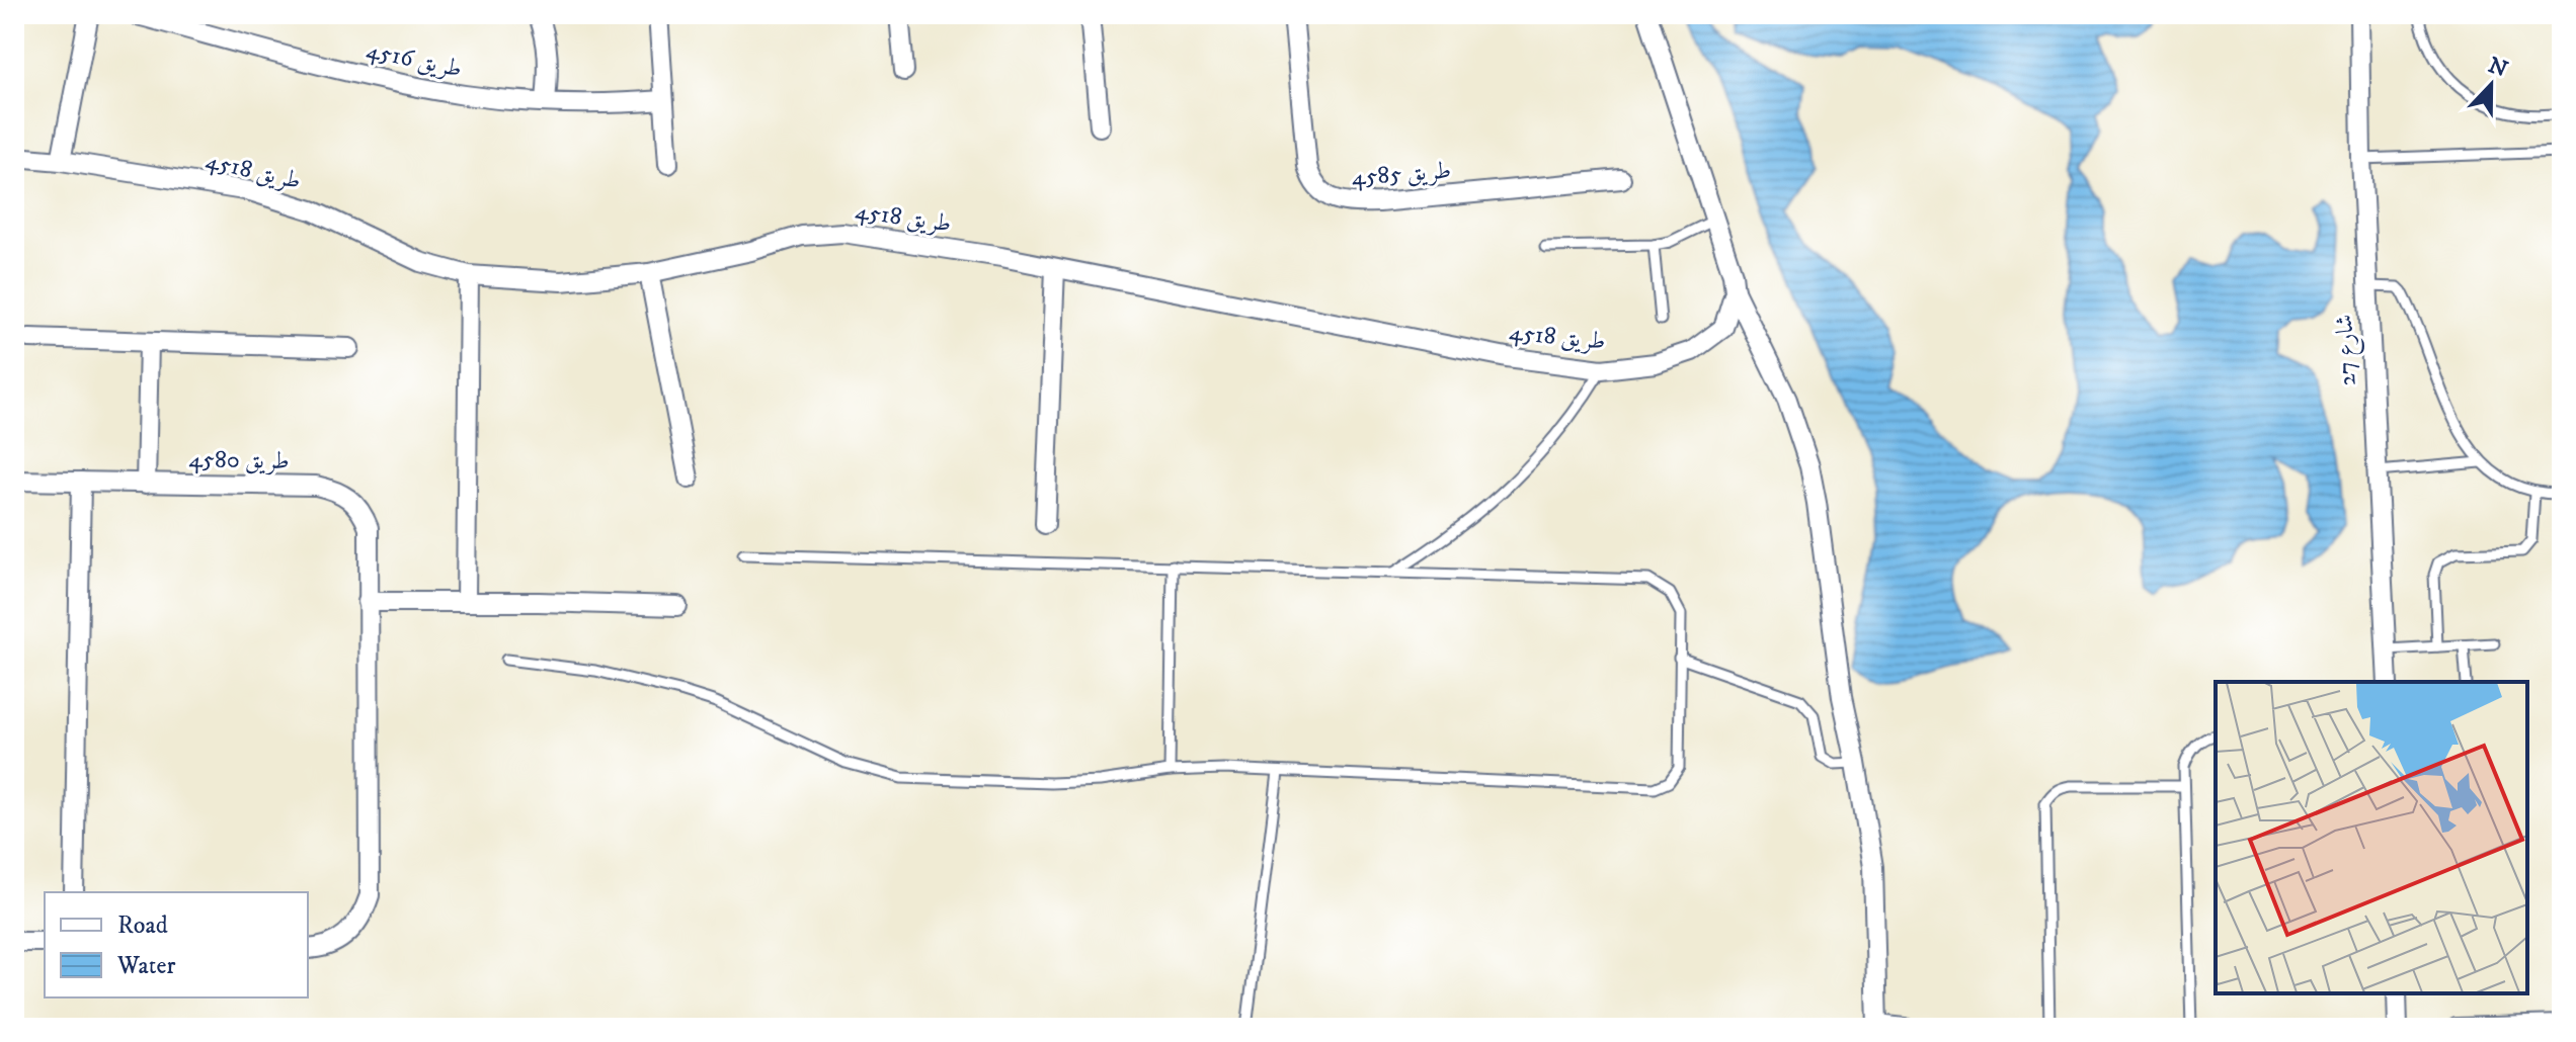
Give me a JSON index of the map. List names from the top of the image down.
{
  "streets": {
    "street": [
      "طريق 4516",
      "طريق 4518",
      "طريق 4585",
      "شارع 27",
      "طريق 4580"
    ]
  },
  "legend": ["Road", "Water"],
  "north": "top"
}
